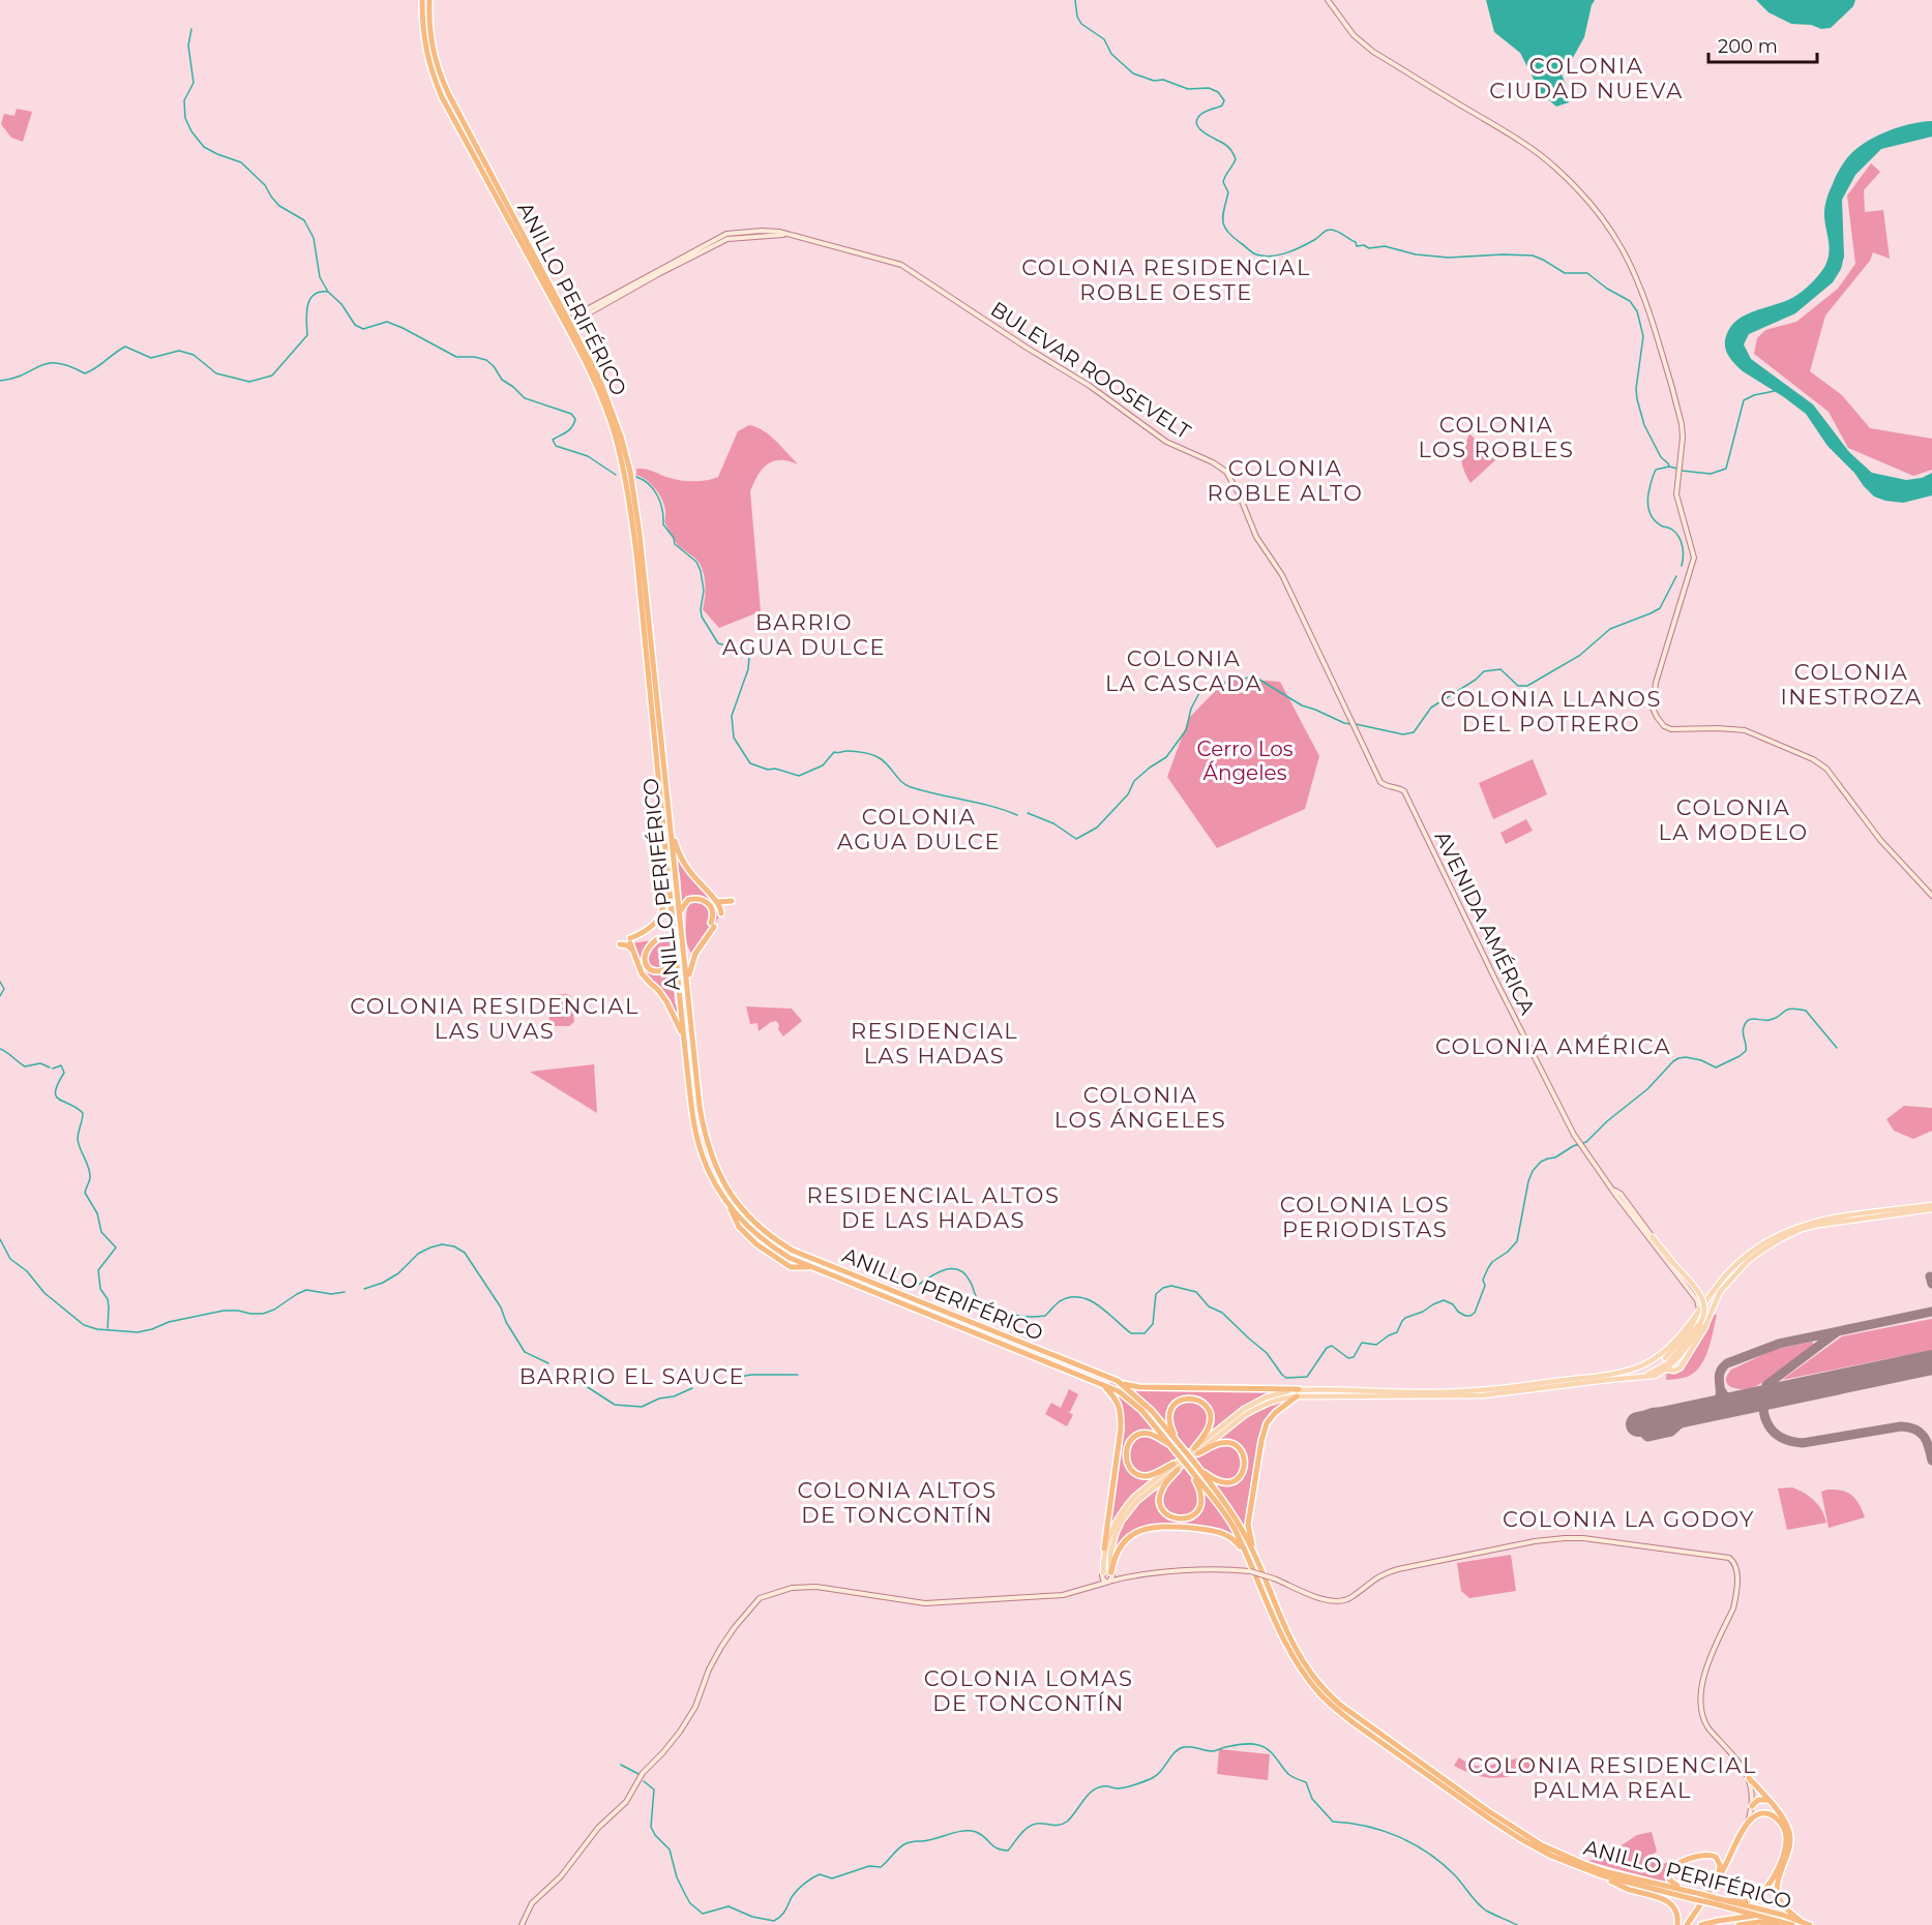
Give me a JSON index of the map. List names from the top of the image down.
{
  "streets": {
    "highway": ["ANILLO PERIFÉRICO"],
    "main road": ["BULEVAR ROOSEVELT", "AVENIDA AMÉRICA"]
  },
  "crossings": [
    ["BULEVAR ROOSEVELT", "AVENIDA AMÉRICA"]
  ],
  "districts": [
    "COLONIA CIUDAD NUEVA",
    "COLONIA RESIDENCIAL ROBLE OESTE",
    "COLONIA LOS ROBLES",
    "COLONIA ROBLE ALTO",
    "BARRIO AGUA DULCE",
    "COLONIA LA CASCADA",
    "COLONIA INESTROZA",
    "COLONIA LLANOS DEL POTRERO",
    "COLONIA LA MODELO",
    "COLONIA AGUA DULCE",
    "COLONIA RESIDENCIAL LAS UVAS",
    "RESIDENCIAL LAS HADAS",
    "COLONIA AMÉRICA",
    "COLONIA LOS ÁNGELES",
    "RESIDENCIAL ALTOS DE LAS HADAS",
    "COLONIA LOS PERIODISTAS",
    "BARRIO EL SAUCE",
    "COLONIA ALTOS DE TONCONTÍN",
    "COLONIA LA GODOY",
    "COLONIA LOMAS DE TONCONTÍN",
    "COLONIA RESIDENCIAL PALMA REAL"
  ],
  "parks": ["Cerro Los Ángeles"],
  "scale_bar": "200 m"
}
